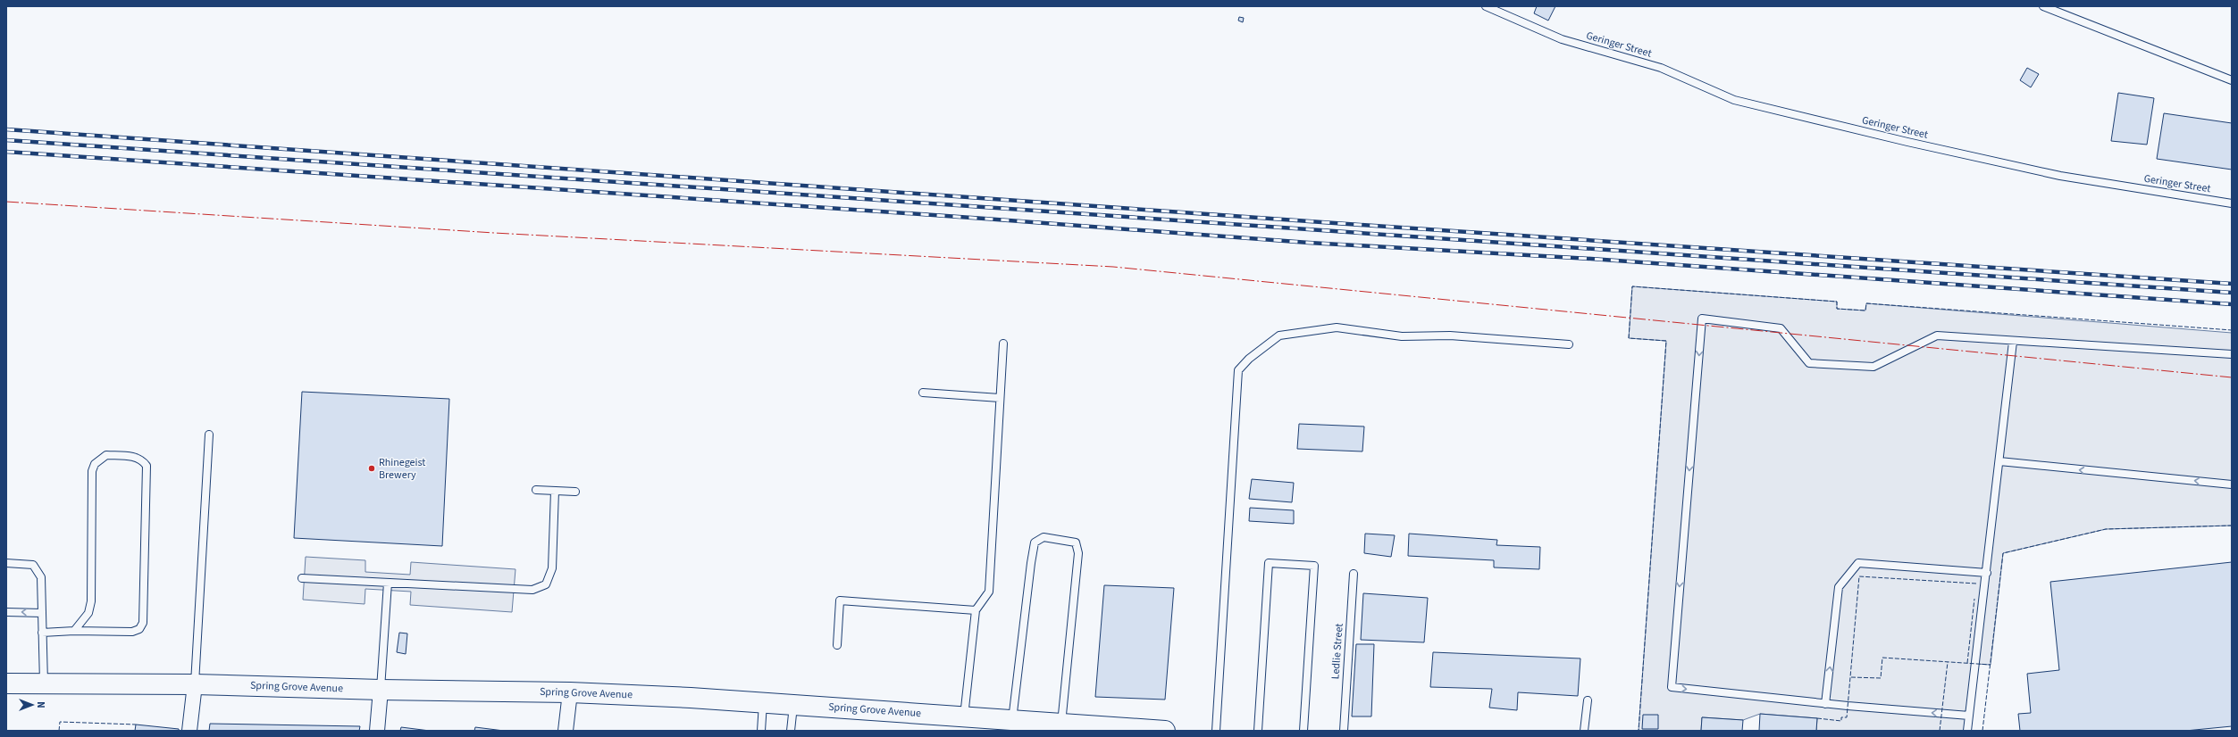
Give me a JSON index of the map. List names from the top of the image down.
{
  "streets": {
    "main road": ["Spring Grove Avenue"],
    "lane": ["Geringer Street", "Ledlie Street"]
  },
  "places": ["Rhinegeist Brewery"],
  "north": "right"
}
